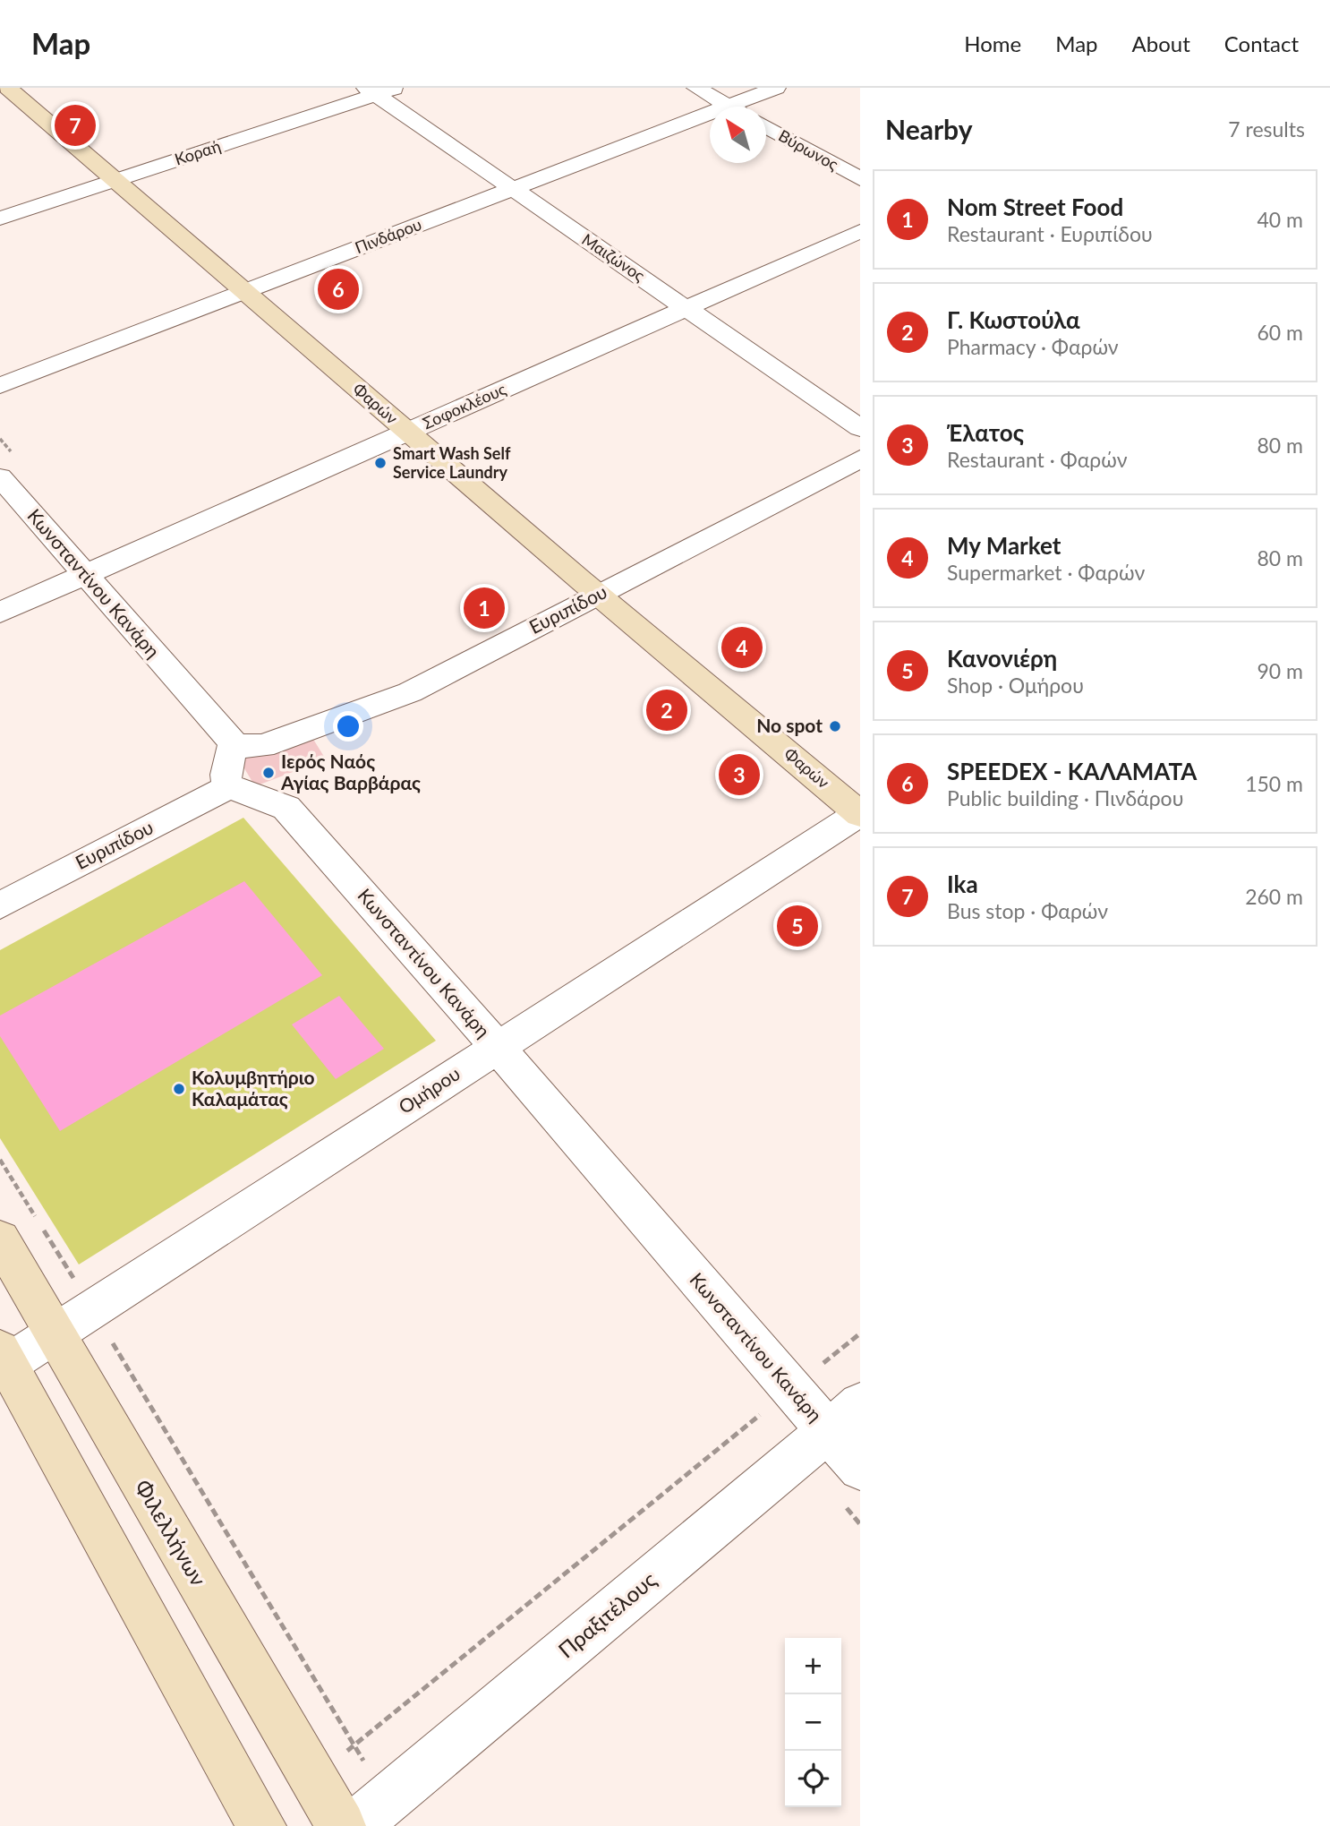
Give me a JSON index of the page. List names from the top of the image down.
{
  "streets": {
    "main road": ["Φαρών", "Φιλελλήνων"],
    "street": [
      "Βύρωνος",
      "Κοραή",
      "Πινδάρου",
      "Μαιζώνος",
      "Σοφοκλέους",
      "Κωνσταντίνου Κανάρη",
      "Ευριπίδου",
      "Ομήρου",
      "Πραξιτέλους"
    ]
  },
  "crossings": [
    ["Κοραή", "Μαιζώνος"],
    ["Κοραή", "Φαρών"],
    ["Πινδάρου", "Μαιζώνος"],
    ["Πινδάρου", "Φαρών"],
    ["Μαιζώνος", "Σοφοκλέους"],
    ["Φαρών", "Σοφοκλέους"],
    ["Φαρών", "Ευριπίδου"],
    ["Φαρών", "Ομήρου"],
    ["Σοφοκλέους", "Κωνσταντίνου Κανάρη"],
    ["Κωνσταντίνου Κανάρη", "Ευριπίδου"],
    ["Κωνσταντίνου Κανάρη", "Ομήρου"],
    ["Κωνσταντίνου Κανάρη", "Πραξιτέλους"],
    ["Ομήρου", "Φιλελλήνων"]
  ],
  "places": [
    "Smart Wash Self Service Laundry",
    "No spot",
    "Ιερός Ναός Αγίας Βαρβάρας",
    "Κολυμβητήριο Καλαμάτας"
  ],
  "north": "top left",
  "page": {
    "header": "Map",
    "nav": [
      "Home",
      "Map",
      "About",
      "Contact"
    ],
    "heading": ["Nearby", "7 results"],
    "pins": [
      "7",
      "6",
      "1",
      "4",
      "2",
      "3",
      "5"
    ],
    "list": [
      {
        "mark": "1",
        "name": "Nom Street Food",
        "note": "Restaurant · Ευριπίδου",
        "value": "40 m"
      },
      {
        "mark": "2",
        "name": "Γ. Κωστούλα",
        "note": "Pharmacy · Φαρών",
        "value": "60 m"
      },
      {
        "mark": "3",
        "name": "Έλατος",
        "note": "Restaurant · Φαρών",
        "value": "80 m"
      },
      {
        "mark": "4",
        "name": "My Market",
        "note": "Supermarket · Φαρών",
        "value": "80 m"
      },
      {
        "mark": "5",
        "name": "Κανονιέρη",
        "note": "Shop · Ομήρου",
        "value": "90 m"
      },
      {
        "mark": "6",
        "name": "SPEEDEX - ΚΑΛΑΜΑΤΑ",
        "note": "Public building · Πινδάρου",
        "value": "150 m"
      },
      {
        "mark": "7",
        "name": "Ika",
        "note": "Bus stop · Φαρών",
        "value": "260 m"
      }
    ],
    "map_buttons": ["+", "−"]
  }
}
